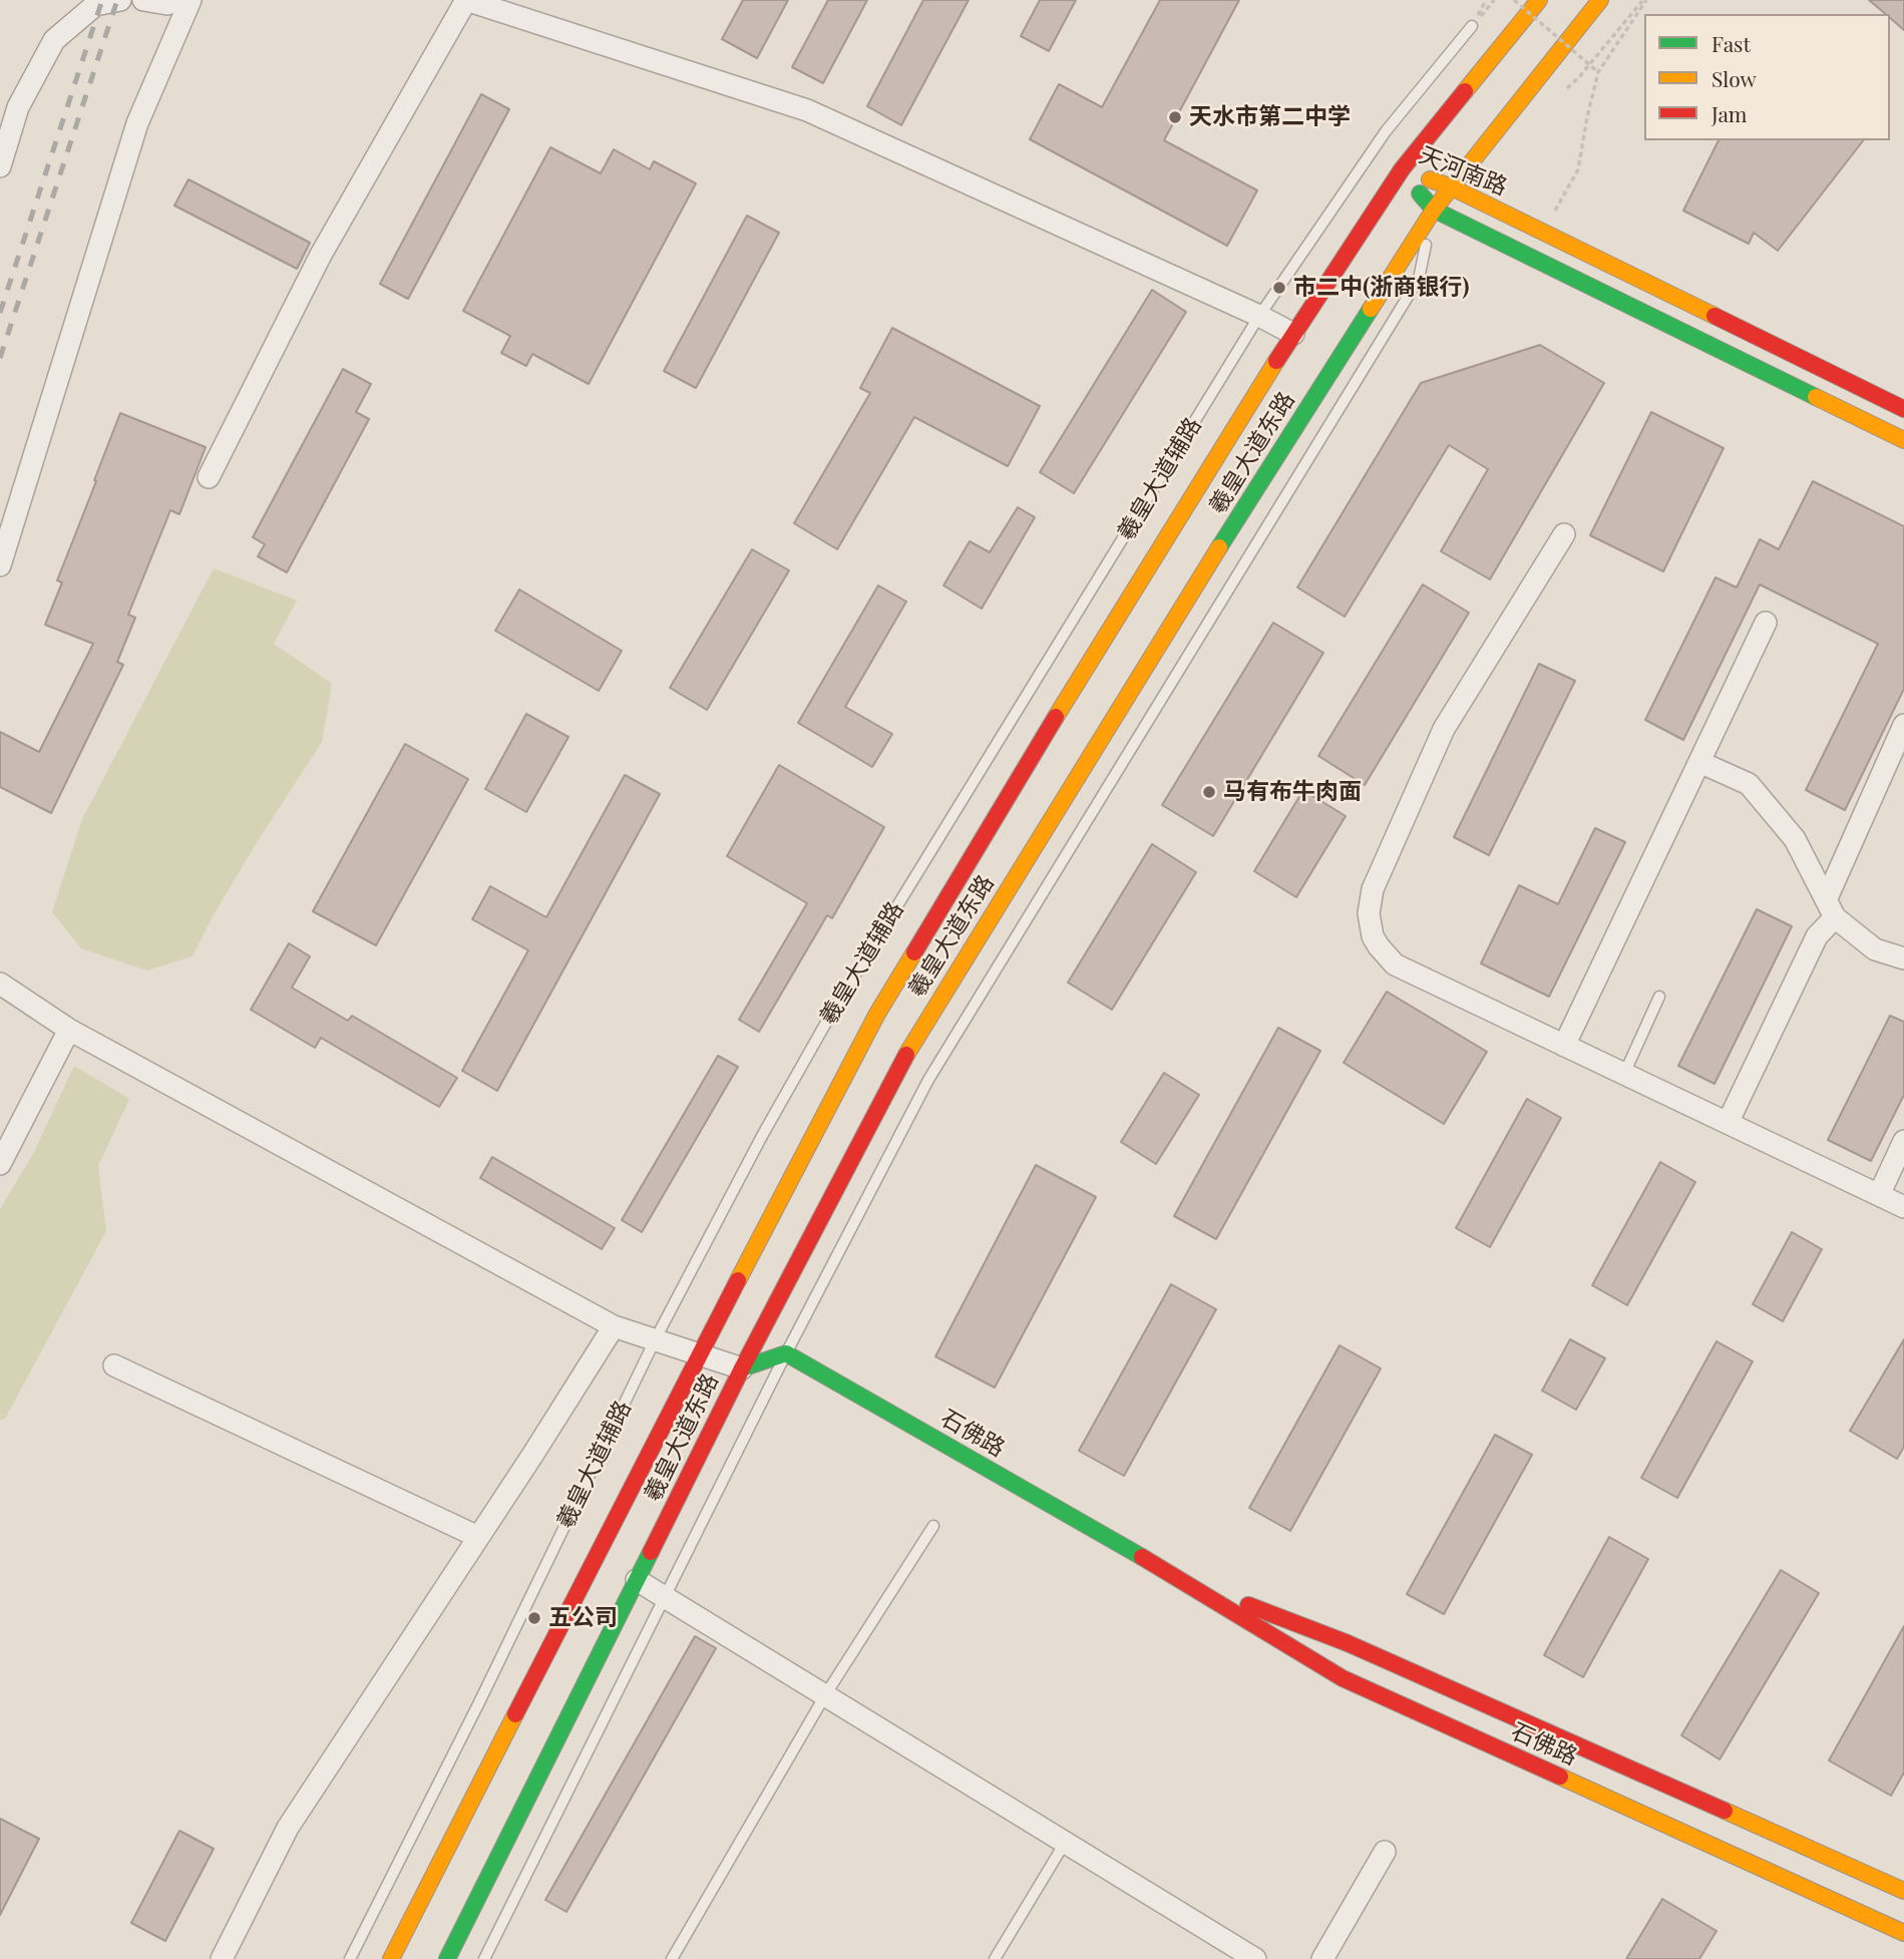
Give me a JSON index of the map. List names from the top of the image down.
{
  "streets": {
    "main road": ["天河南路", "羲皇大道东路", "石佛路"],
    "lane": ["羲皇大道辅路"]
  },
  "crossings": [
    ["天河南路", "羲皇大道东路"]
  ],
  "places": [
    "天水市第二中学",
    "市二中(浙商银行)",
    "马有布牛肉面",
    "五公司"
  ],
  "legend": ["Fast", "Slow", "Jam"]
}
